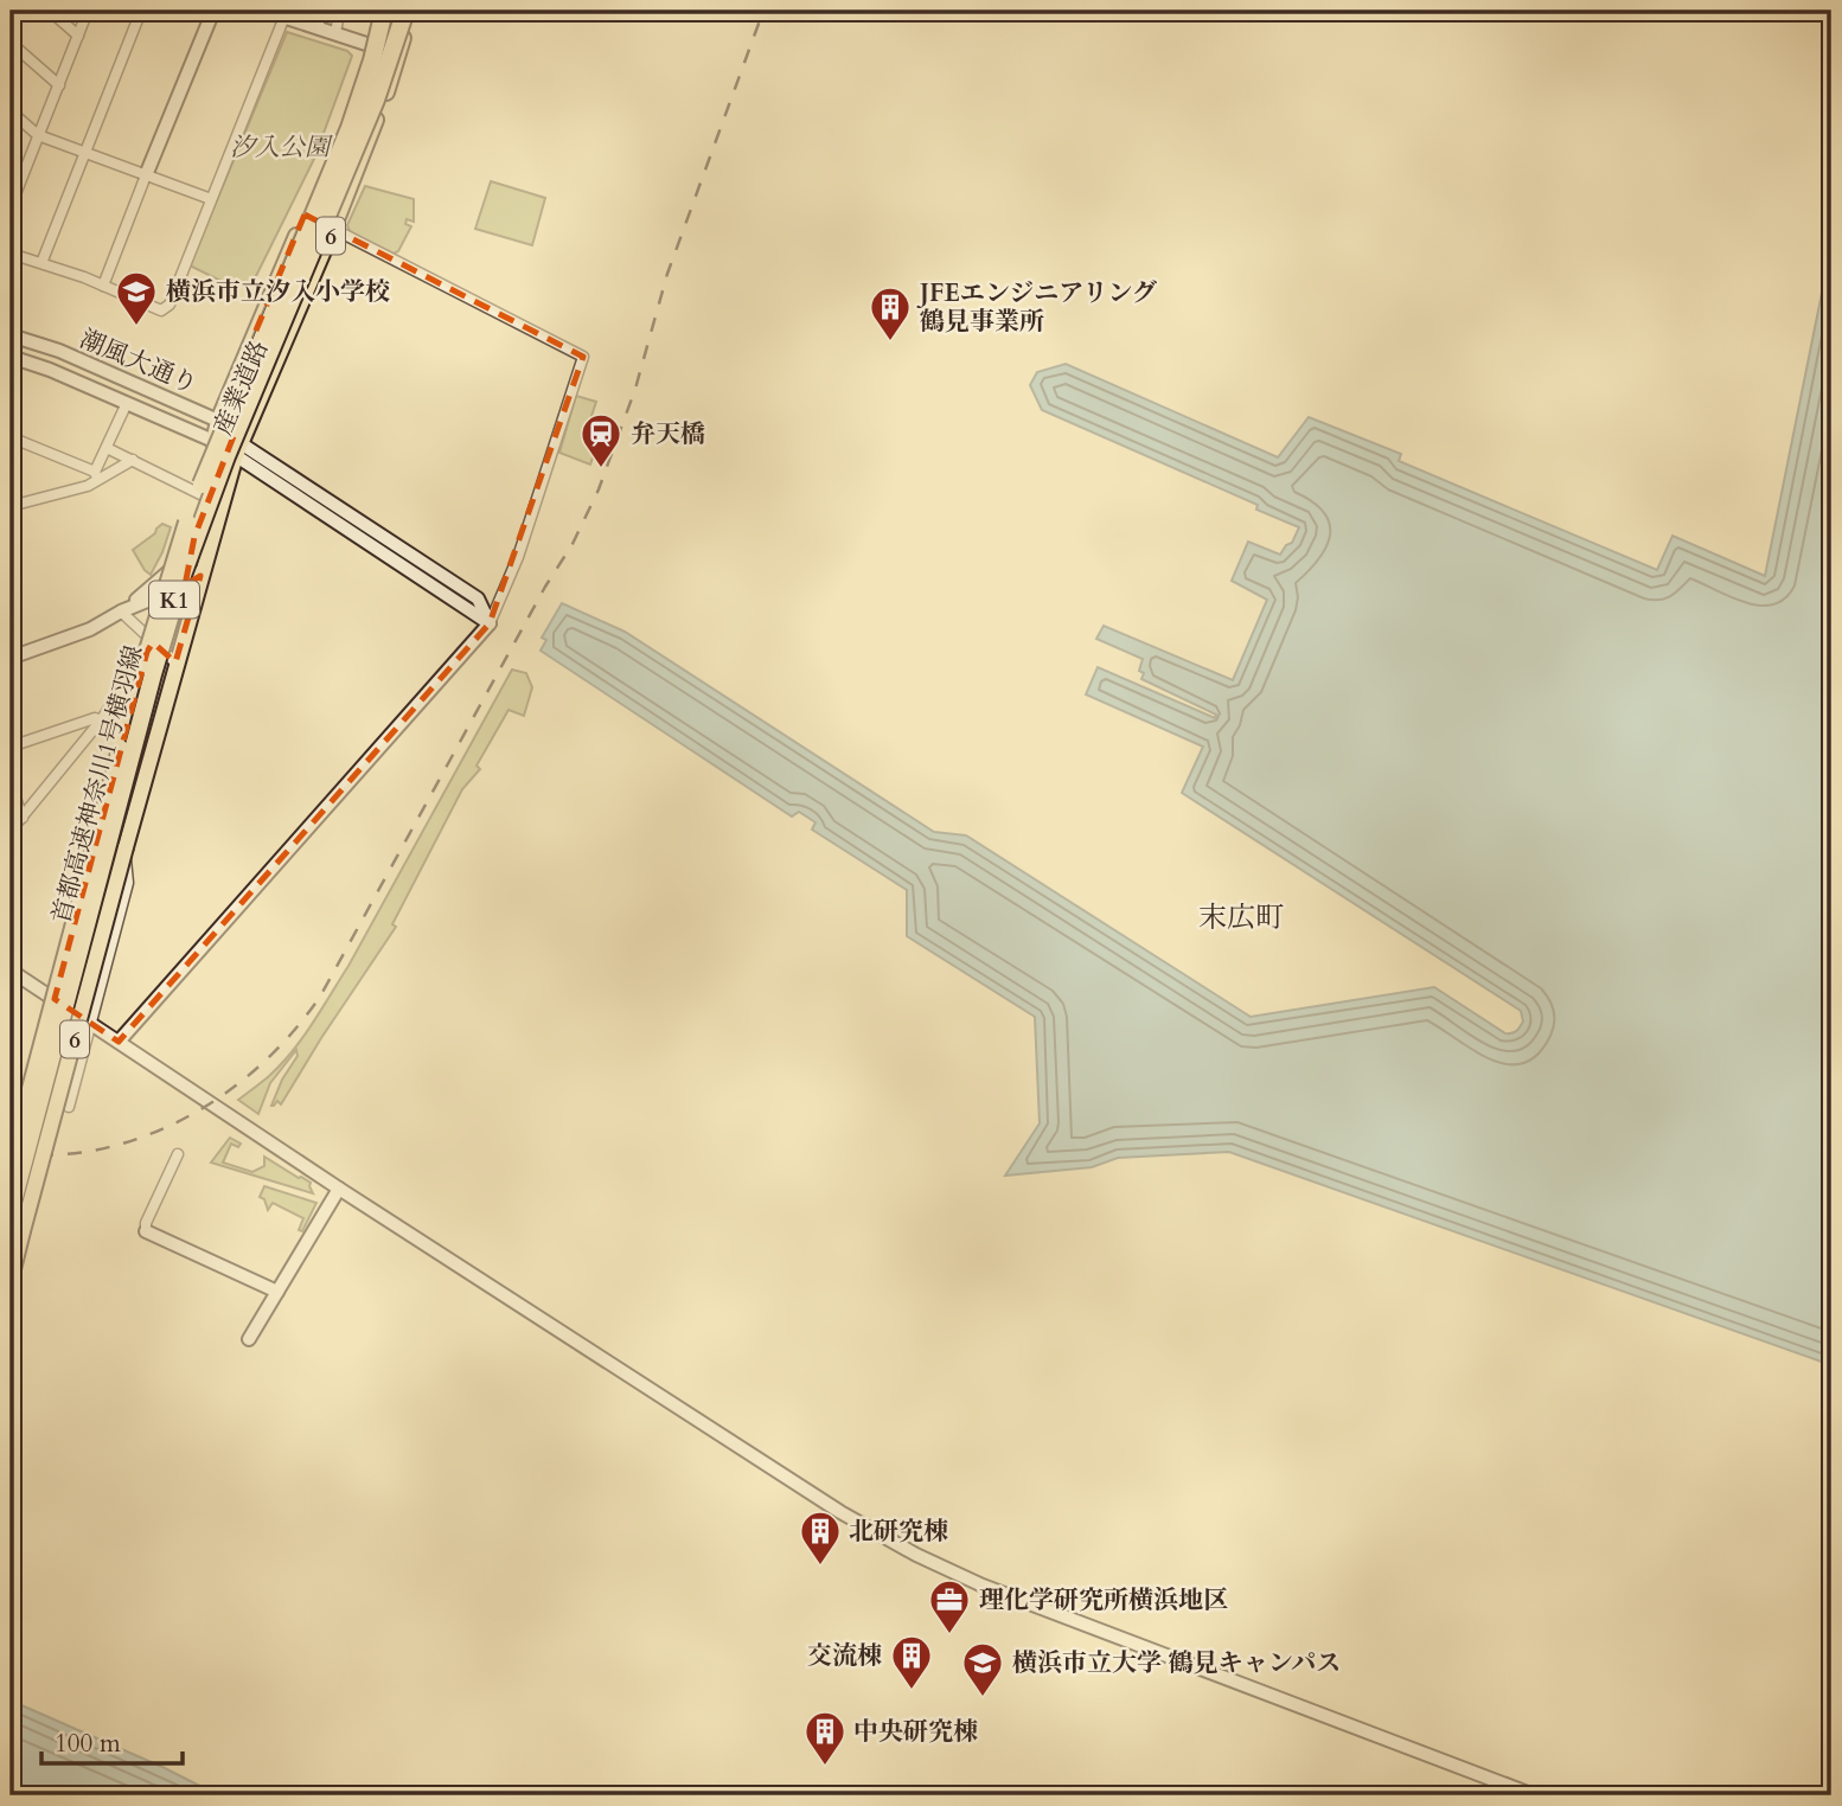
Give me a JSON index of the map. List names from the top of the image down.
{
  "streets": {
    "highway": ["K1", "首都高速神奈川1号横羽線"],
    "main road": ["6", "産業道路"],
    "street": ["潮風大通り"]
  },
  "crossings": [
    ["潮風大通り", "産業道路"],
    ["産業道路", "首都高速神奈川1号横羽線"]
  ],
  "districts": ["末広町"],
  "parks": ["汐入公園"],
  "places": {
    "school or university": ["横浜市立汐入小学校", "横浜市立大学 鶴見キャンパス"],
    "building": [
      "JFEエンジニアリング 鶴見事業所",
      "北研究棟",
      "交流棟",
      "中央研究棟"
    ],
    "station": ["弁天橋"],
    "office": ["理化学研究所横浜地区"]
  },
  "scale_bar": "100 m"
}
